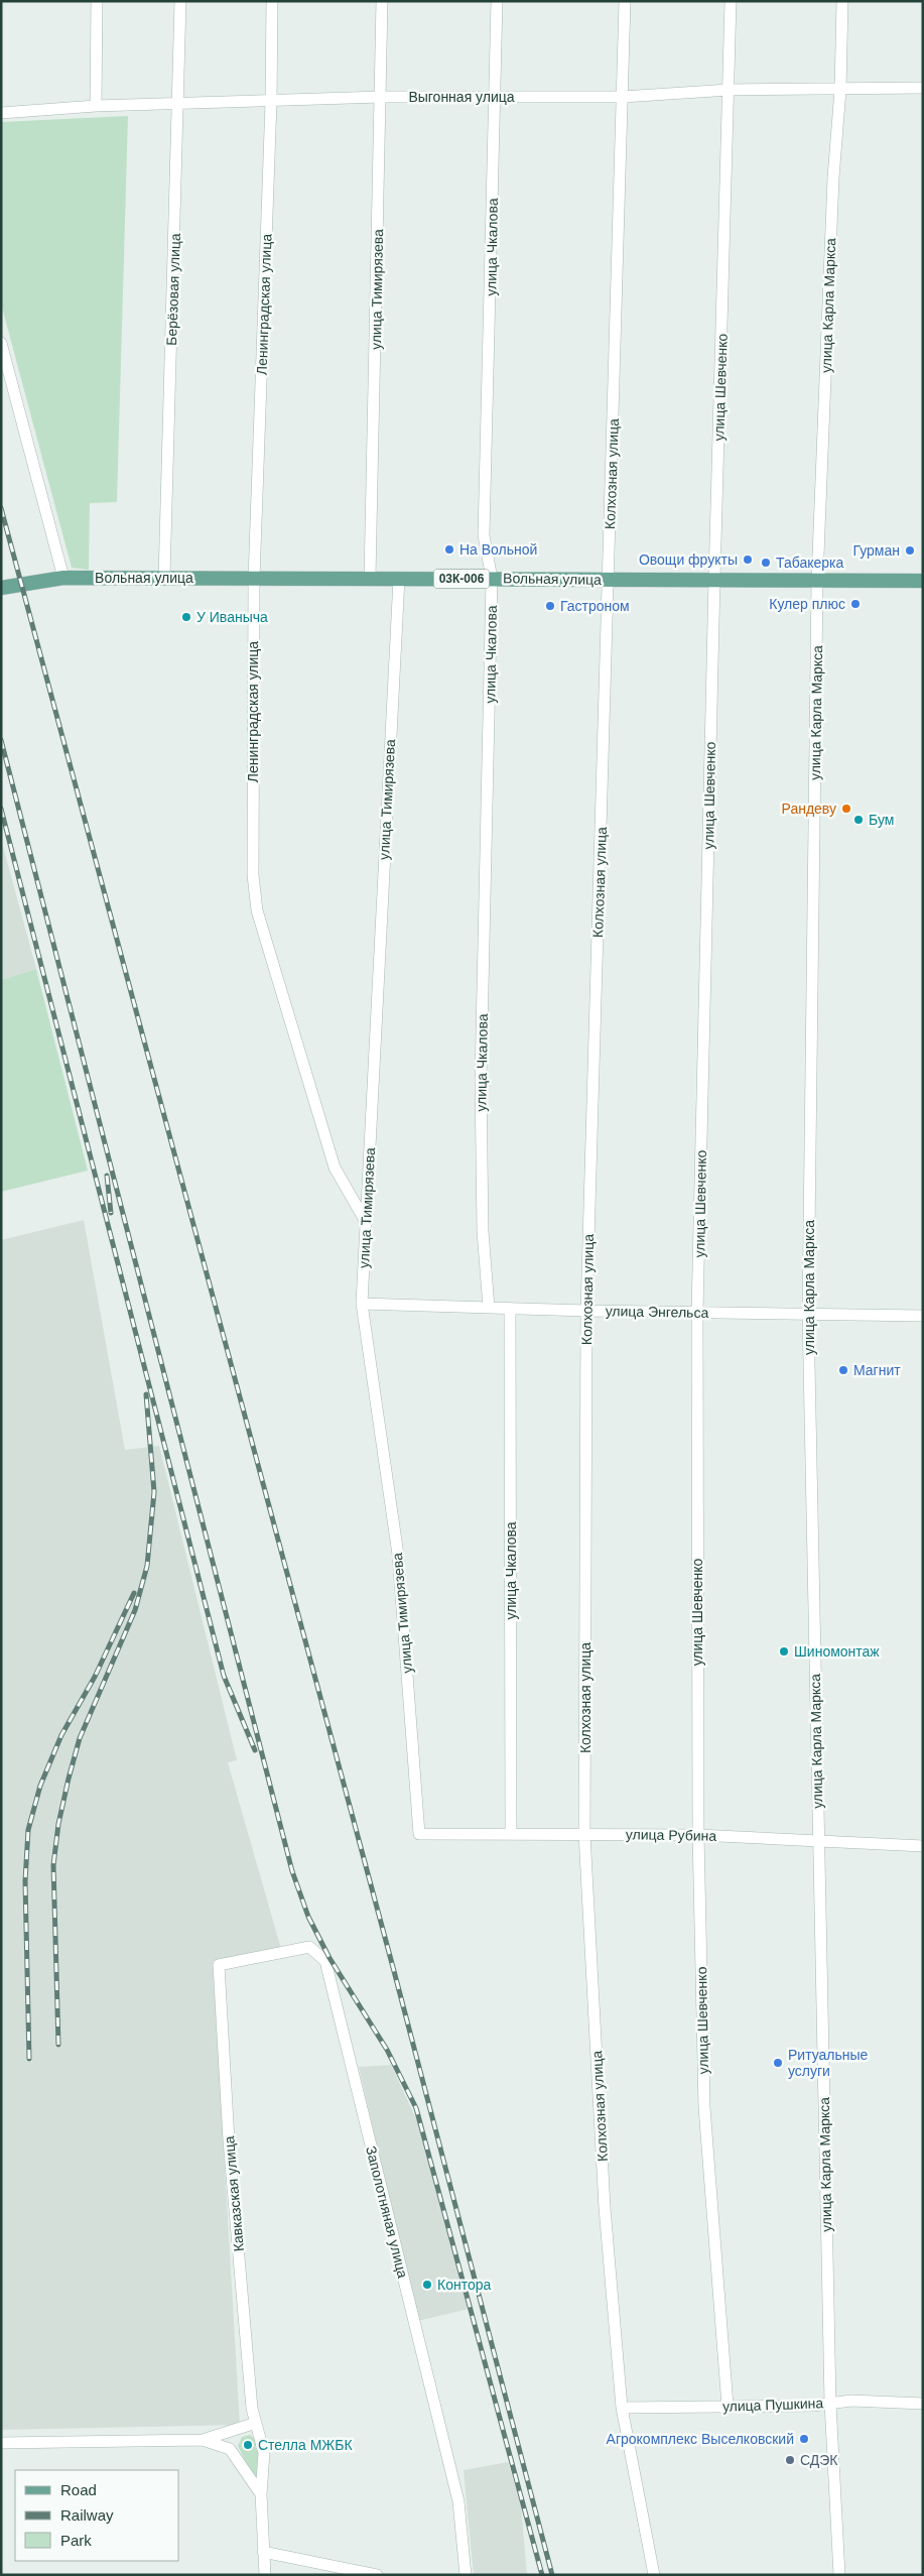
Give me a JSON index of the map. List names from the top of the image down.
{
  "streets": {
    "main road": ["Вольная улица", "03К-006"],
    "street": [
      "Выгонная улица",
      "улица Чкалова",
      "Берёзовая улица",
      "улица Тимирязева",
      "Ленинградская улица",
      "улица Карла Маркса",
      "улица Шевченко",
      "Колхозная улица",
      "улица Энгельса",
      "улица Рубина",
      "Кавказская улица",
      "Заполотняная улица",
      "улица Пушкина"
    ]
  },
  "crossings": [
    ["Выгонная улица", "улица Чкалова"],
    ["Выгонная улица", "Берёзовая улица"],
    ["Выгонная улица", "улица Тимирязева"],
    ["Выгонная улица", "Ленинградская улица"],
    ["Выгонная улица", "улица Карла Маркса"],
    ["Выгонная улица", "улица Шевченко"],
    ["Выгонная улица", "Колхозная улица"],
    ["улица Чкалова", "Вольная улица"],
    ["улица Чкалова", "улица Энгельса"],
    ["улица Чкалова", "улица Рубина"],
    ["Берёзовая улица", "Вольная улица"],
    ["улица Тимирязева", "Ленинградская улица"],
    ["улица Тимирязева", "Вольная улица"],
    ["улица Тимирязева", "улица Энгельса"],
    ["улица Тимирязева", "улица Рубина"],
    ["Ленинградская улица", "Вольная улица"],
    ["улица Карла Маркса", "Вольная улица"],
    ["улица Карла Маркса", "улица Энгельса"],
    ["улица Карла Маркса", "улица Рубина"],
    ["улица Карла Маркса", "улица Пушкина"],
    ["улица Шевченко", "Вольная улица"],
    ["улица Шевченко", "улица Энгельса"],
    ["улица Шевченко", "улица Рубина"],
    ["улица Шевченко", "улица Пушкина"],
    ["Колхозная улица", "Вольная улица"],
    ["Колхозная улица", "улица Энгельса"],
    ["Колхозная улица", "улица Рубина"],
    ["Колхозная улица", "улица Пушкина"],
    ["Кавказская улица", "Заполотняная улица"]
  ],
  "places": [
    "На Вольной",
    "Гурман",
    "Овощи фрукты",
    "Табакерка",
    "Кулер плюс",
    "Гастроном",
    "У Иваныча",
    "Рандеву",
    "Бум",
    "Магнит",
    "Шиномонтаж",
    "Ритуальные услуги",
    "Контора",
    "Агрокомплекс Выселковский",
    "Стелла МЖБК",
    "СДЭК"
  ],
  "legend": ["Road", "Railway", "Park"]
}
